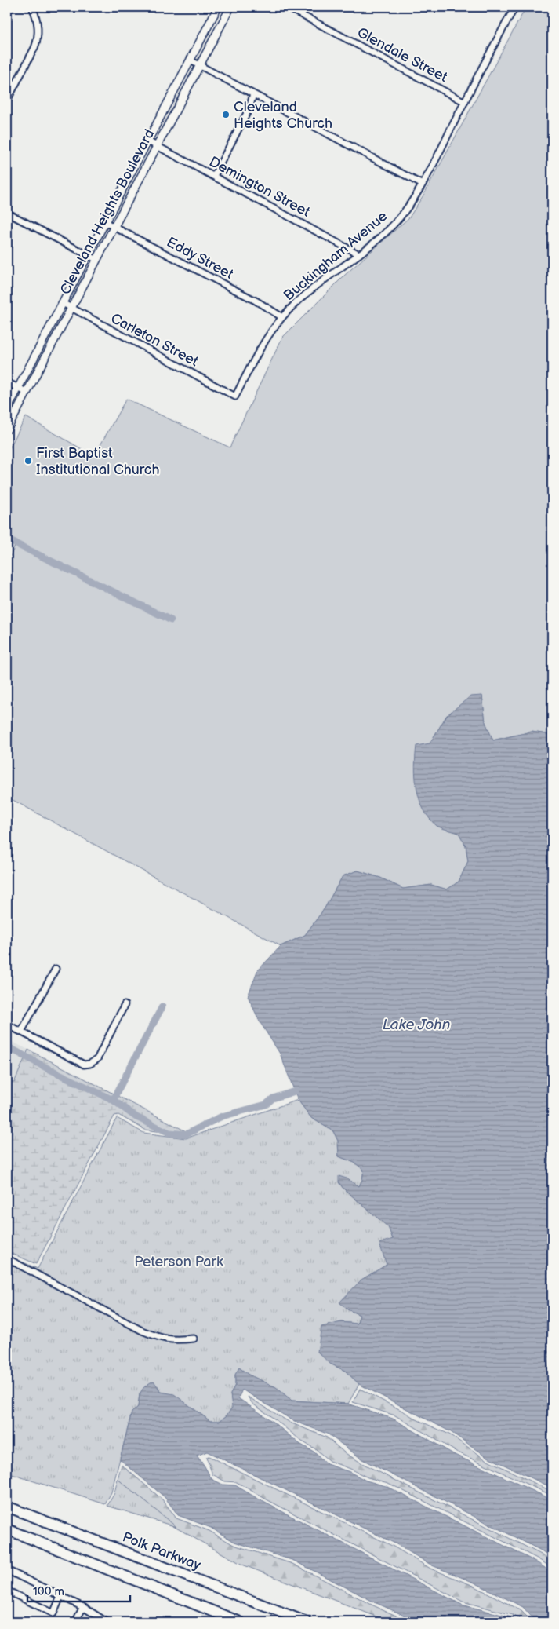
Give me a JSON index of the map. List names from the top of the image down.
{
  "streets": {
    "highway": ["Polk Parkway"],
    "street": [
      "Glendale Street",
      "Demington Street",
      "Cleveland Heights Boulevard",
      "Buckingham Avenue",
      "Eddy Street",
      "Carleton Street"
    ]
  },
  "crossings": [
    ["Glendale Street", "Buckingham Avenue"],
    ["Demington Street", "Cleveland Heights Boulevard"],
    ["Demington Street", "Buckingham Avenue"],
    ["Cleveland Heights Boulevard", "Eddy Street"],
    ["Cleveland Heights Boulevard", "Carleton Street"],
    ["Buckingham Avenue", "Eddy Street"],
    ["Buckingham Avenue", "Carleton Street"]
  ],
  "water": ["Lake John"],
  "parks": ["Peterson Park"],
  "places": ["Cleveland Heights Church", "First Baptist Institutional Church"],
  "scale_bar": "100 m"
}
